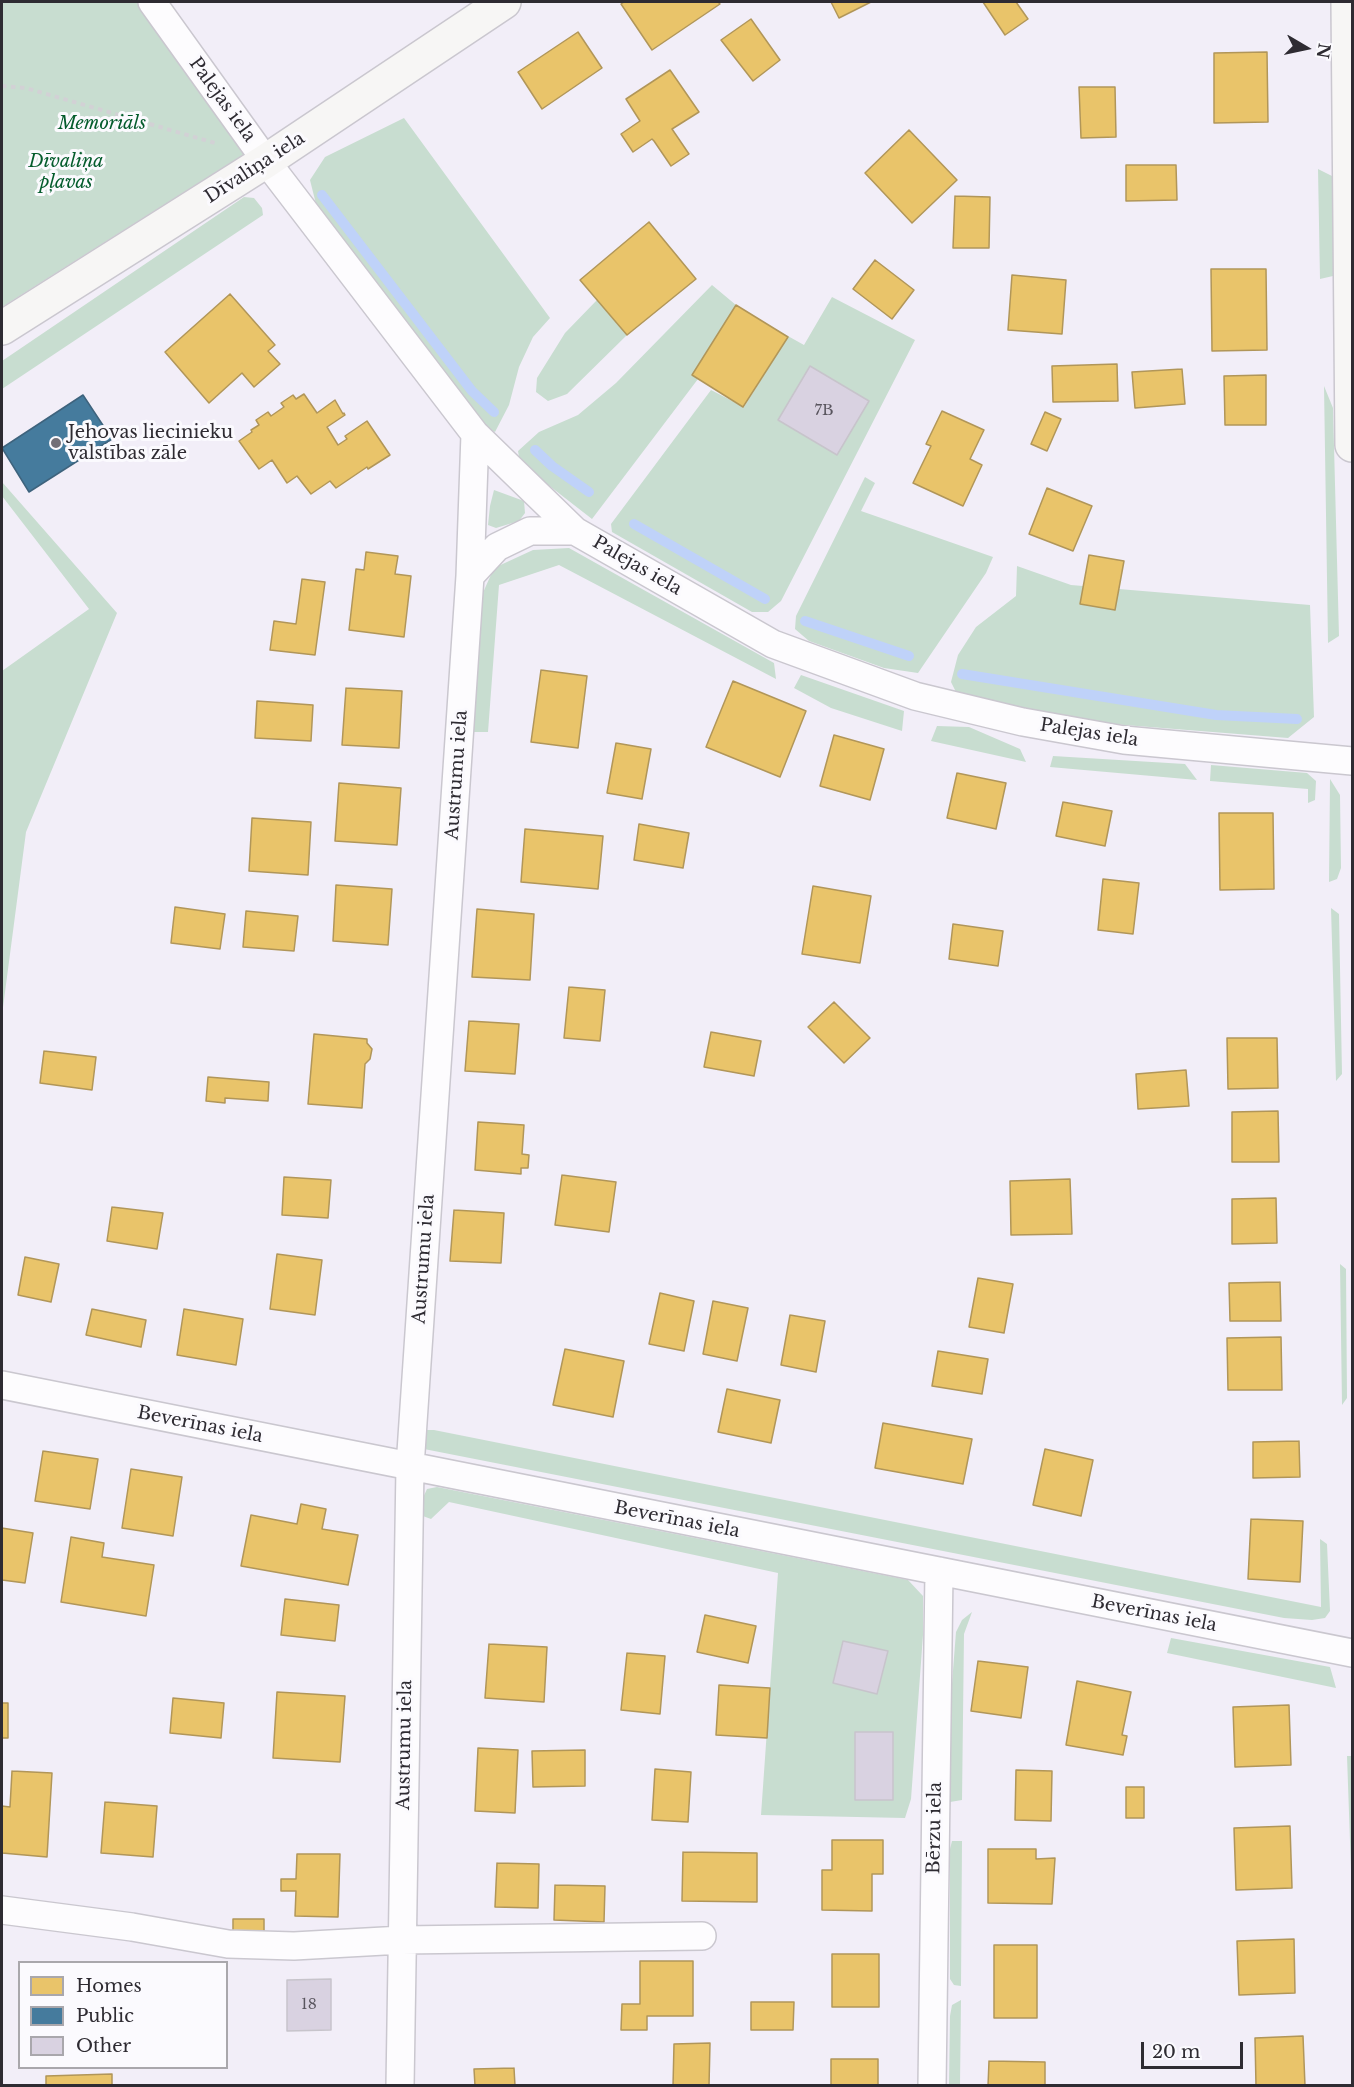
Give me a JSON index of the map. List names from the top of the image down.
{
  "streets": {
    "street": [
      "Palejas iela",
      "Dīvaliņa iela",
      "Austrumu iela",
      "Beverīnas iela",
      "Bērzu iela"
    ]
  },
  "crossings": [
    ["Palejas iela", "Dīvaliņa iela"],
    ["Palejas iela", "Austrumu iela"],
    ["Austrumu iela", "Beverīnas iela"],
    ["Beverīnas iela", "Bērzu iela"]
  ],
  "parks": ["Memoriāls", "Dīvaliņa pļavas"],
  "places": ["Jehovas liecinieku valstības zāle"],
  "house_numbers": ["7B", "18"],
  "legend": ["Homes", "Public", "Other"],
  "scale_bar": "20 m",
  "north": "right"
}
